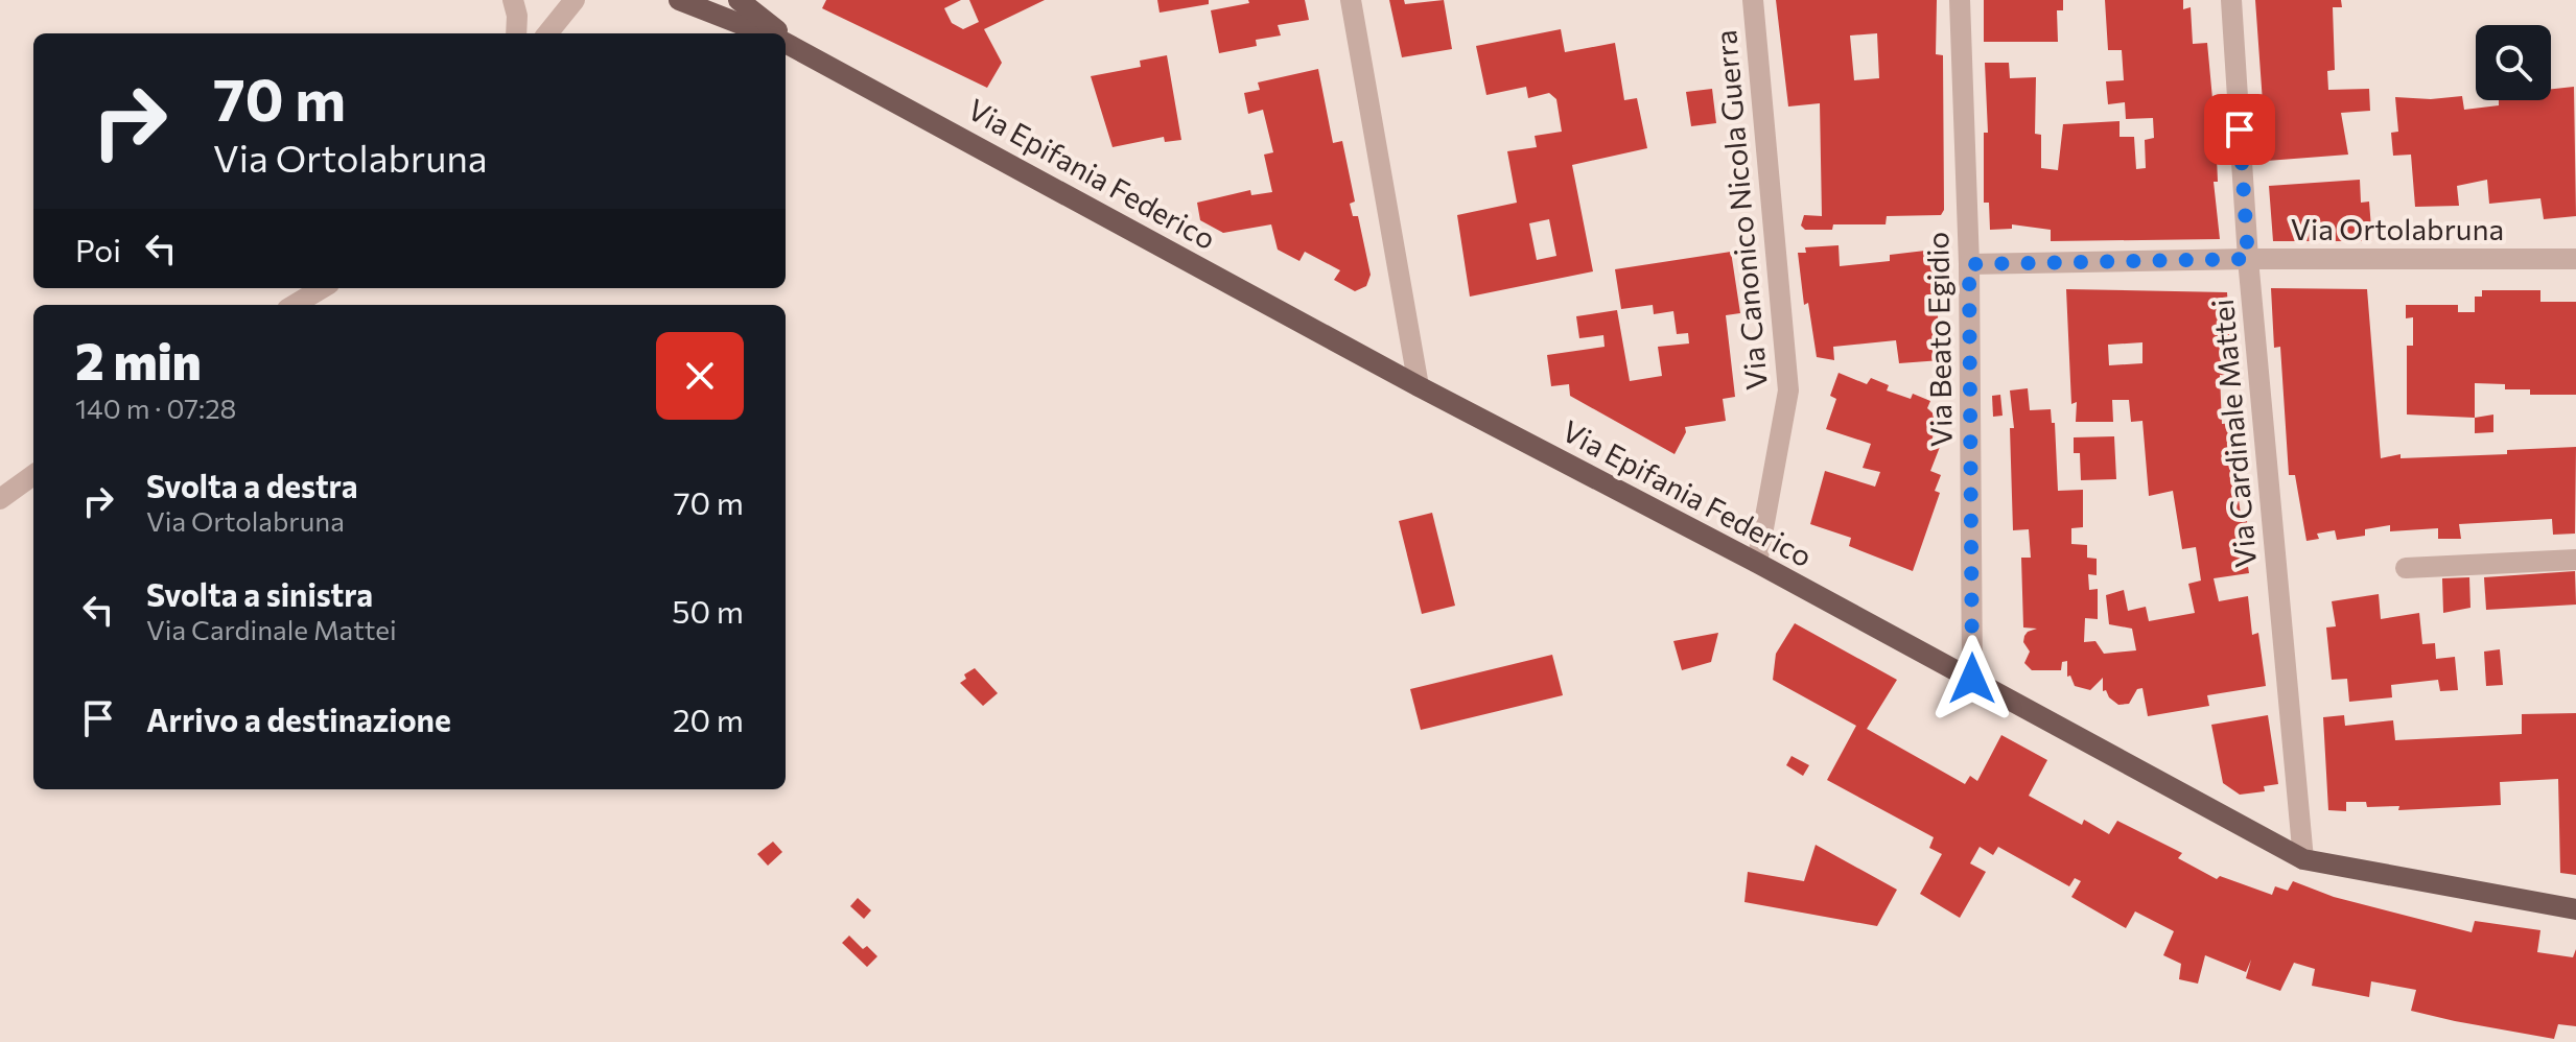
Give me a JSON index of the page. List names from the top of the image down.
{
  "streets": {
    "main road": ["Via Epifania Federico"],
    "street": [
      "Via Canonico Nicola Guerra",
      "Via Ortolabruna",
      "Via Beato Egidio",
      "Via Cardinale Mattei"
    ]
  },
  "crossings": [
    ["Via Epifania Federico", "Via Canonico Nicola Guerra"],
    ["Via Epifania Federico", "Via Beato Egidio"],
    ["Via Epifania Federico", "Via Cardinale Mattei"],
    ["Via Ortolabruna", "Via Beato Egidio"],
    ["Via Ortolabruna", "Via Cardinale Mattei"]
  ],
  "page": {
    "turn": ["70 m", "Via Ortolabruna"],
    "then": "Poi",
    "heading": ["2 min", "140 m · 07:28"],
    "list": [
      {
        "name": "Svolta a destra",
        "note": "Via Ortolabruna",
        "value": "70 m"
      },
      {
        "name": "Svolta a sinistra",
        "note": "Via Cardinale Mattei",
        "value": "50 m"
      },
      {
        "name": "Arrivo a destinazione",
        "value": "20 m"
      }
    ]
  }
}
